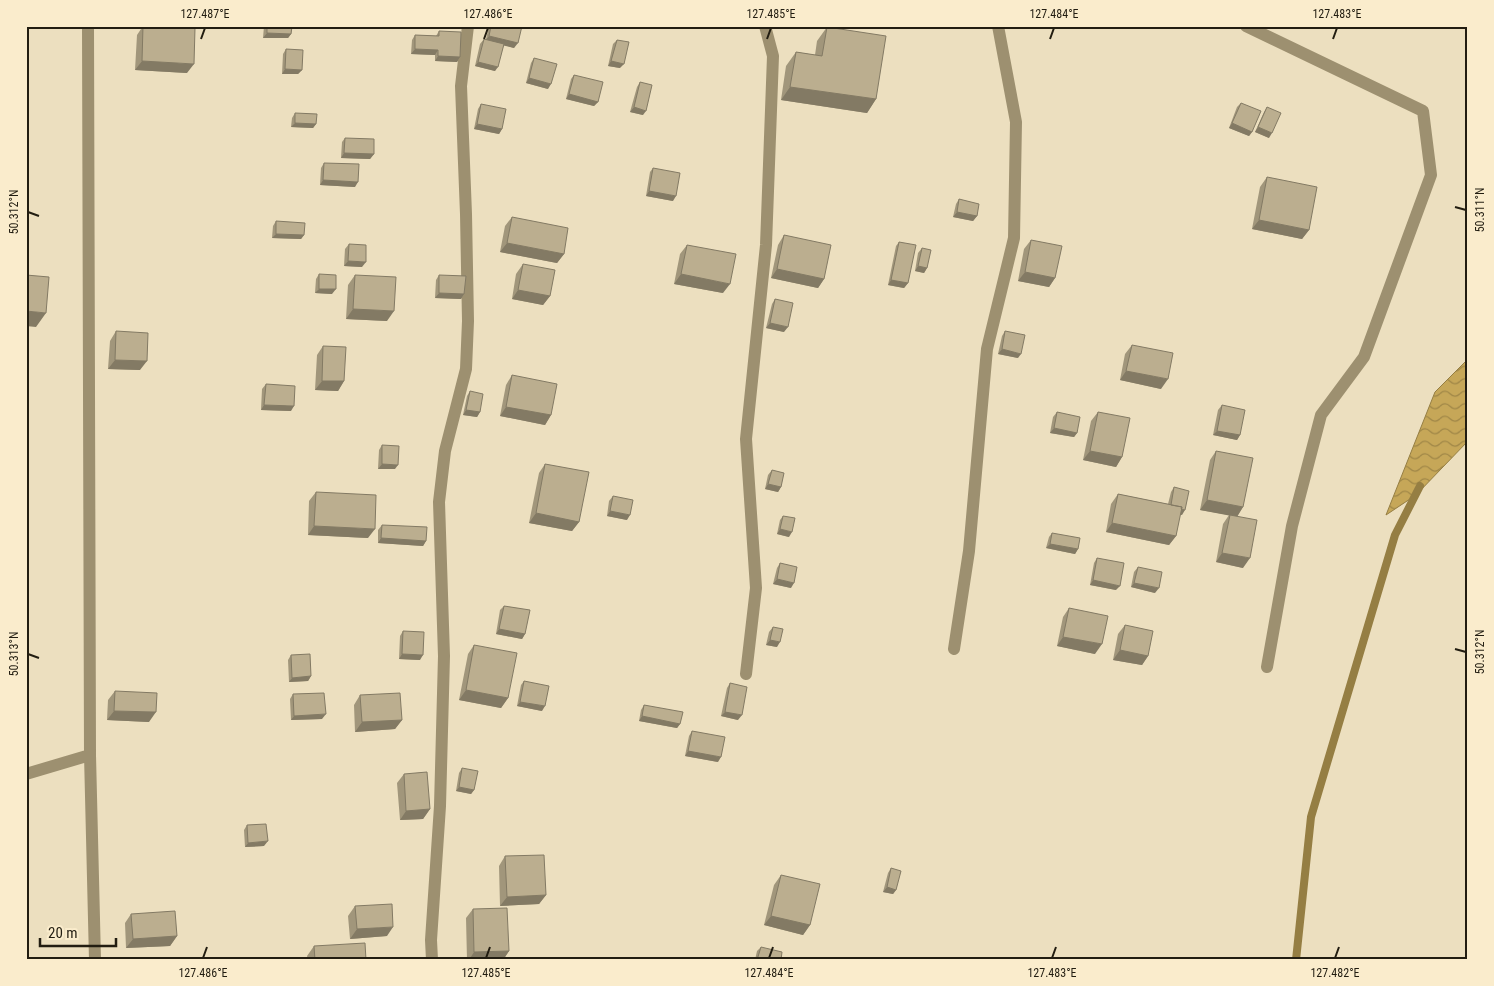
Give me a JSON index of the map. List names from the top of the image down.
{
  "scale_bar": "20 m",
  "coordinates": [
    "127.487°E",
    "127.486°E",
    "127.485°E",
    "127.484°E",
    "127.483°E",
    "50.311°N",
    "50.312°N",
    "50.313°N",
    "127.482°E"
  ]
}
